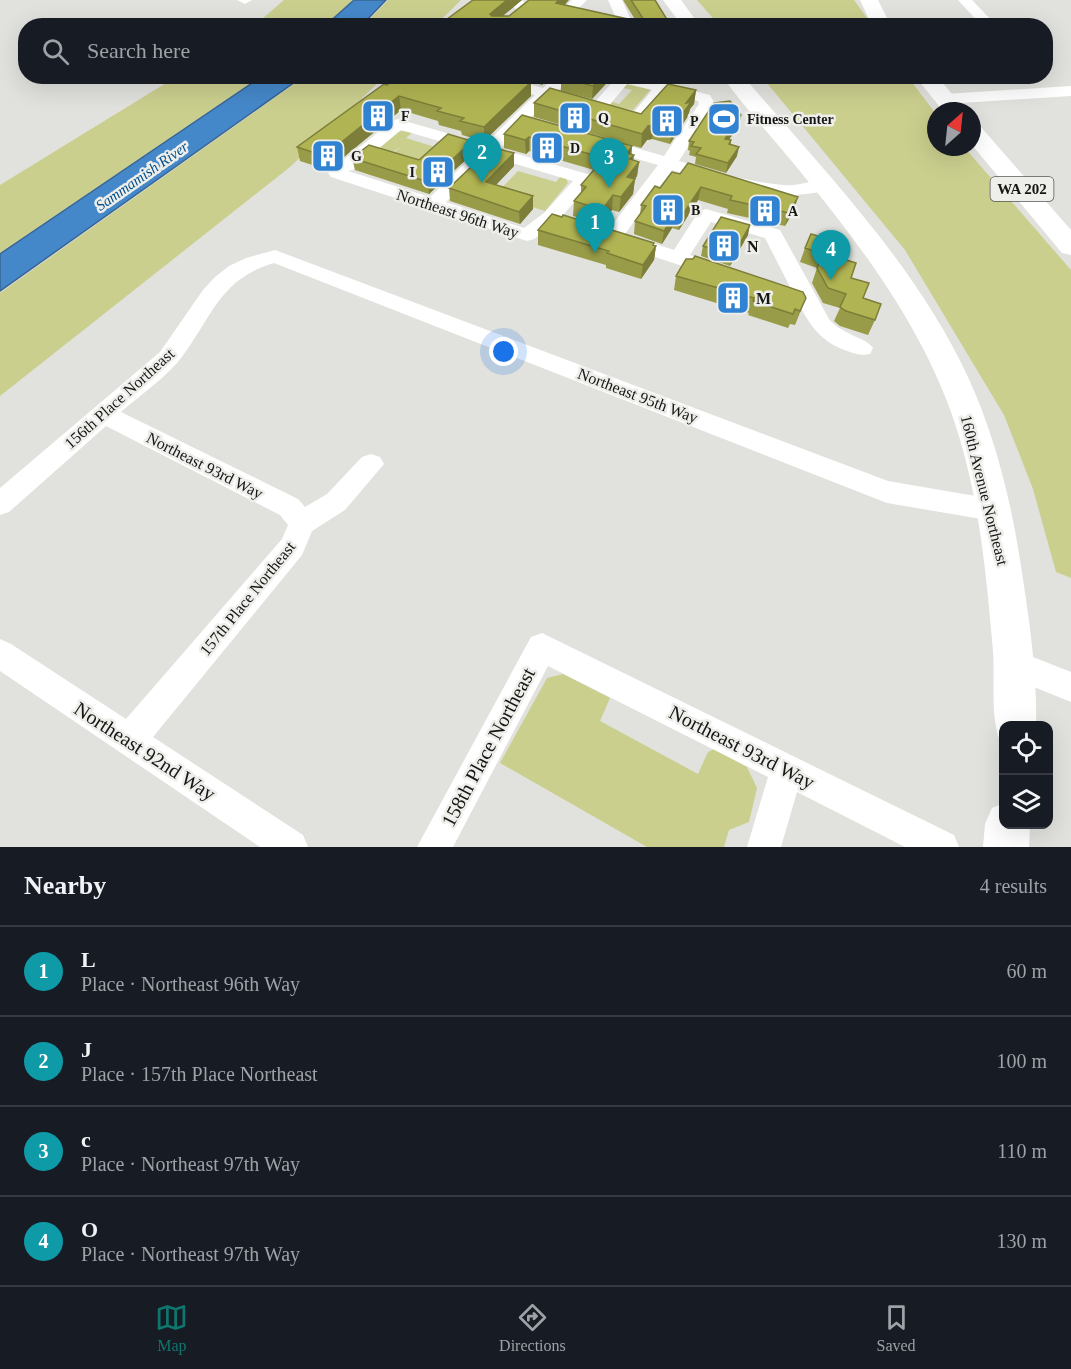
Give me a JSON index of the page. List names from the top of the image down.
{
  "streets": {
    "main road": ["WA 202"],
    "street": [
      "Northeast 96th Way",
      "Northeast 95th Way",
      "156th Place Northeast",
      "Northeast 93rd Way",
      "160th Avenue Northeast",
      "157th Place Northeast",
      "158th Place Northeast",
      "Northeast 92nd Way"
    ]
  },
  "crossings": [
    ["Northeast 95th Way", "156th Place Northeast"],
    ["Northeast 95th Way", "160th Avenue Northeast"],
    ["156th Place Northeast", "Northeast 93rd Way"],
    ["Northeast 93rd Way", "157th Place Northeast"],
    ["Northeast 93rd Way", "158th Place Northeast"],
    ["157th Place Northeast", "Northeast 92nd Way"]
  ],
  "water": ["Sammamish River"],
  "places": {
    "building": [
      "F",
      "Q",
      "P",
      "D",
      "G",
      "I",
      "B",
      "A",
      "N",
      "M"
    ],
    "sports": ["Fitness Center"]
  },
  "north": "top right",
  "page": {
    "search": "Search here",
    "pins": [
      "2",
      "3",
      "1",
      "4"
    ],
    "heading": ["Nearby", "4 results"],
    "list": [
      {
        "mark": "1",
        "name": "L",
        "note": "Place · Northeast 96th Way",
        "value": "60 m"
      },
      {
        "mark": "2",
        "name": "J",
        "note": "Place · 157th Place Northeast",
        "value": "100 m"
      },
      {
        "mark": "3",
        "name": "c",
        "note": "Place · Northeast 97th Way",
        "value": "110 m"
      },
      {
        "mark": "4",
        "name": "O",
        "note": "Place · Northeast 97th Way",
        "value": "130 m"
      }
    ],
    "nav": ["Map", "Directions", "Saved"]
  }
}
